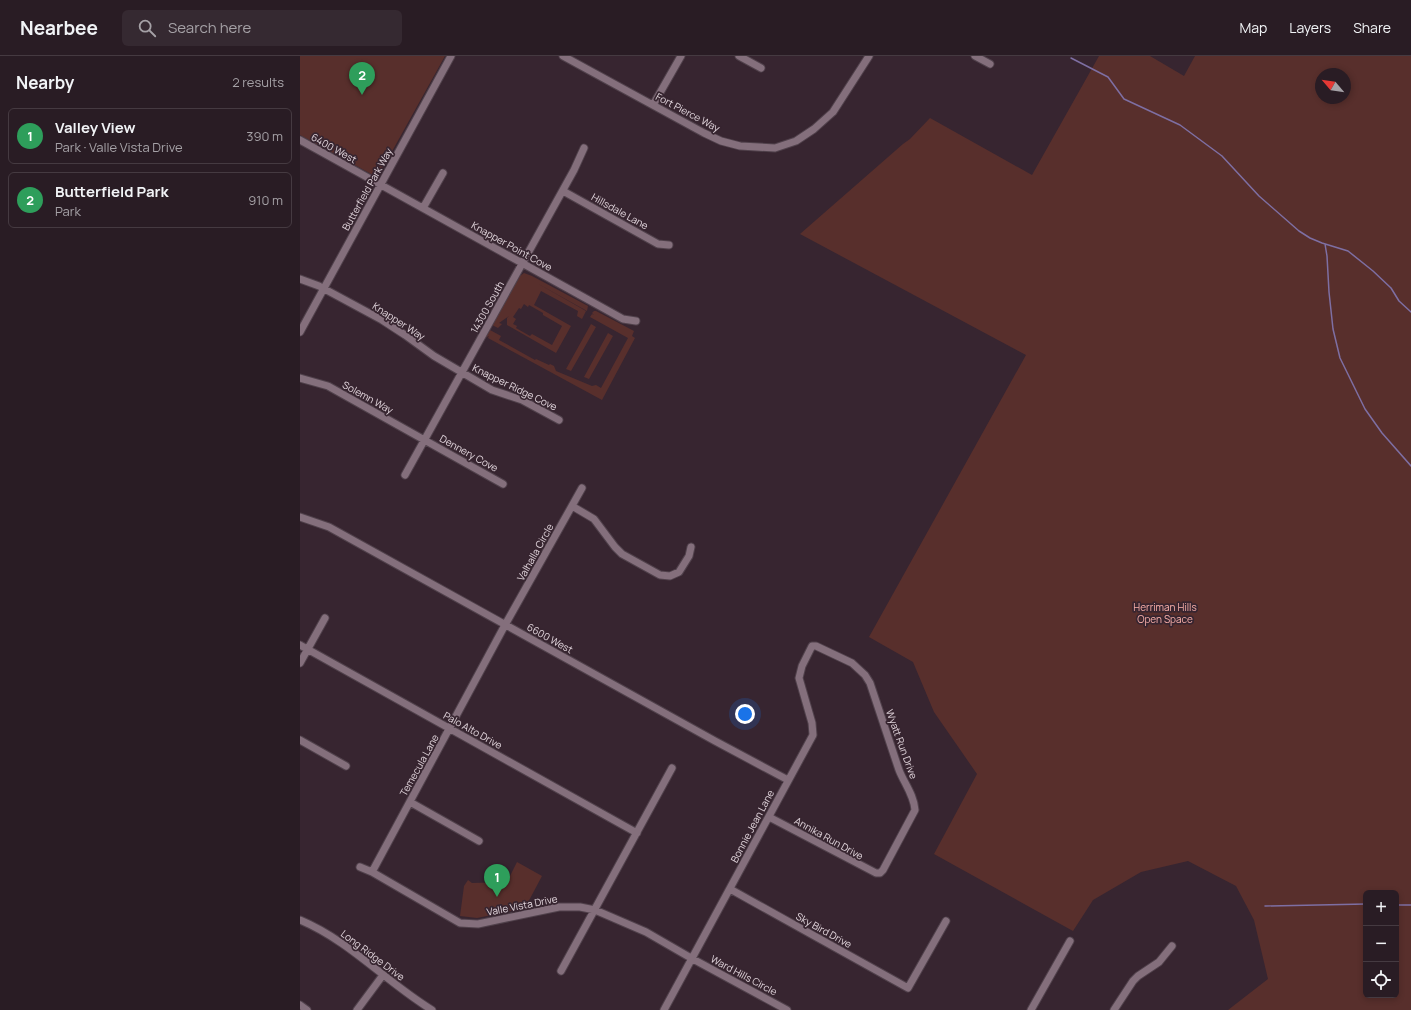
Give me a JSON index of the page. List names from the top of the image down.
{
  "streets": {
    "street": [
      "Fort Pierce Way",
      "6400 West",
      "Butterfield Park Way",
      "Hillsdale Lane",
      "Knapper Point Cove",
      "14300 South",
      "Knapper Way",
      "Knapper Ridge Cove",
      "Solemn Way",
      "Dennery Cove",
      "Valhalla Circle",
      "6600 West",
      "Palo Alto Drive",
      "Wyatt Run Drive",
      "Temecula Lane",
      "Bonnie Jean Lane",
      "Annika Run Drive",
      "Valle Vista Drive",
      "Sky Bird Drive",
      "Long Ridge Drive",
      "Ward Hills Circle"
    ]
  },
  "crossings": [
    ["6400 West", "Butterfield Park Way"],
    ["6400 West", "Knapper Point Cove"],
    ["Butterfield Park Way", "Knapper Point Cove"],
    ["Butterfield Park Way", "Knapper Way"],
    ["Hillsdale Lane", "14300 South"],
    ["Knapper Point Cove", "14300 South"],
    ["14300 South", "Knapper Way"],
    ["14300 South", "Knapper Ridge Cove"],
    ["14300 South", "Solemn Way"],
    ["14300 South", "Dennery Cove"],
    ["Knapper Way", "Knapper Ridge Cove"],
    ["Solemn Way", "Dennery Cove"],
    ["Valhalla Circle", "6600 West"],
    ["Valhalla Circle", "Temecula Lane"],
    ["6600 West", "Temecula Lane"],
    ["6600 West", "Bonnie Jean Lane"],
    ["Palo Alto Drive", "Temecula Lane"],
    ["Wyatt Run Drive", "Bonnie Jean Lane"],
    ["Wyatt Run Drive", "Annika Run Drive"],
    ["Temecula Lane", "Valle Vista Drive"],
    ["Bonnie Jean Lane", "Annika Run Drive"],
    ["Bonnie Jean Lane", "Valle Vista Drive"],
    ["Bonnie Jean Lane", "Sky Bird Drive"],
    ["Bonnie Jean Lane", "Ward Hills Circle"],
    ["Valle Vista Drive", "Ward Hills Circle"]
  ],
  "parks": ["Herriman Hills Open Space"],
  "north": "top left",
  "page": {
    "header": "Nearbee",
    "search": "Search here",
    "nav": ["Map", "Layers", "Share"],
    "heading": ["Nearby", "2 results"],
    "pins": ["2", "1"],
    "list": [
      {
        "mark": "1",
        "name": "Valley View",
        "note": "Park · Valle Vista Drive",
        "value": "390 m"
      },
      {
        "mark": "2",
        "name": "Butterfield Park",
        "note": "Park",
        "value": "910 m"
      }
    ],
    "map_buttons": ["+", "−"]
  }
}
